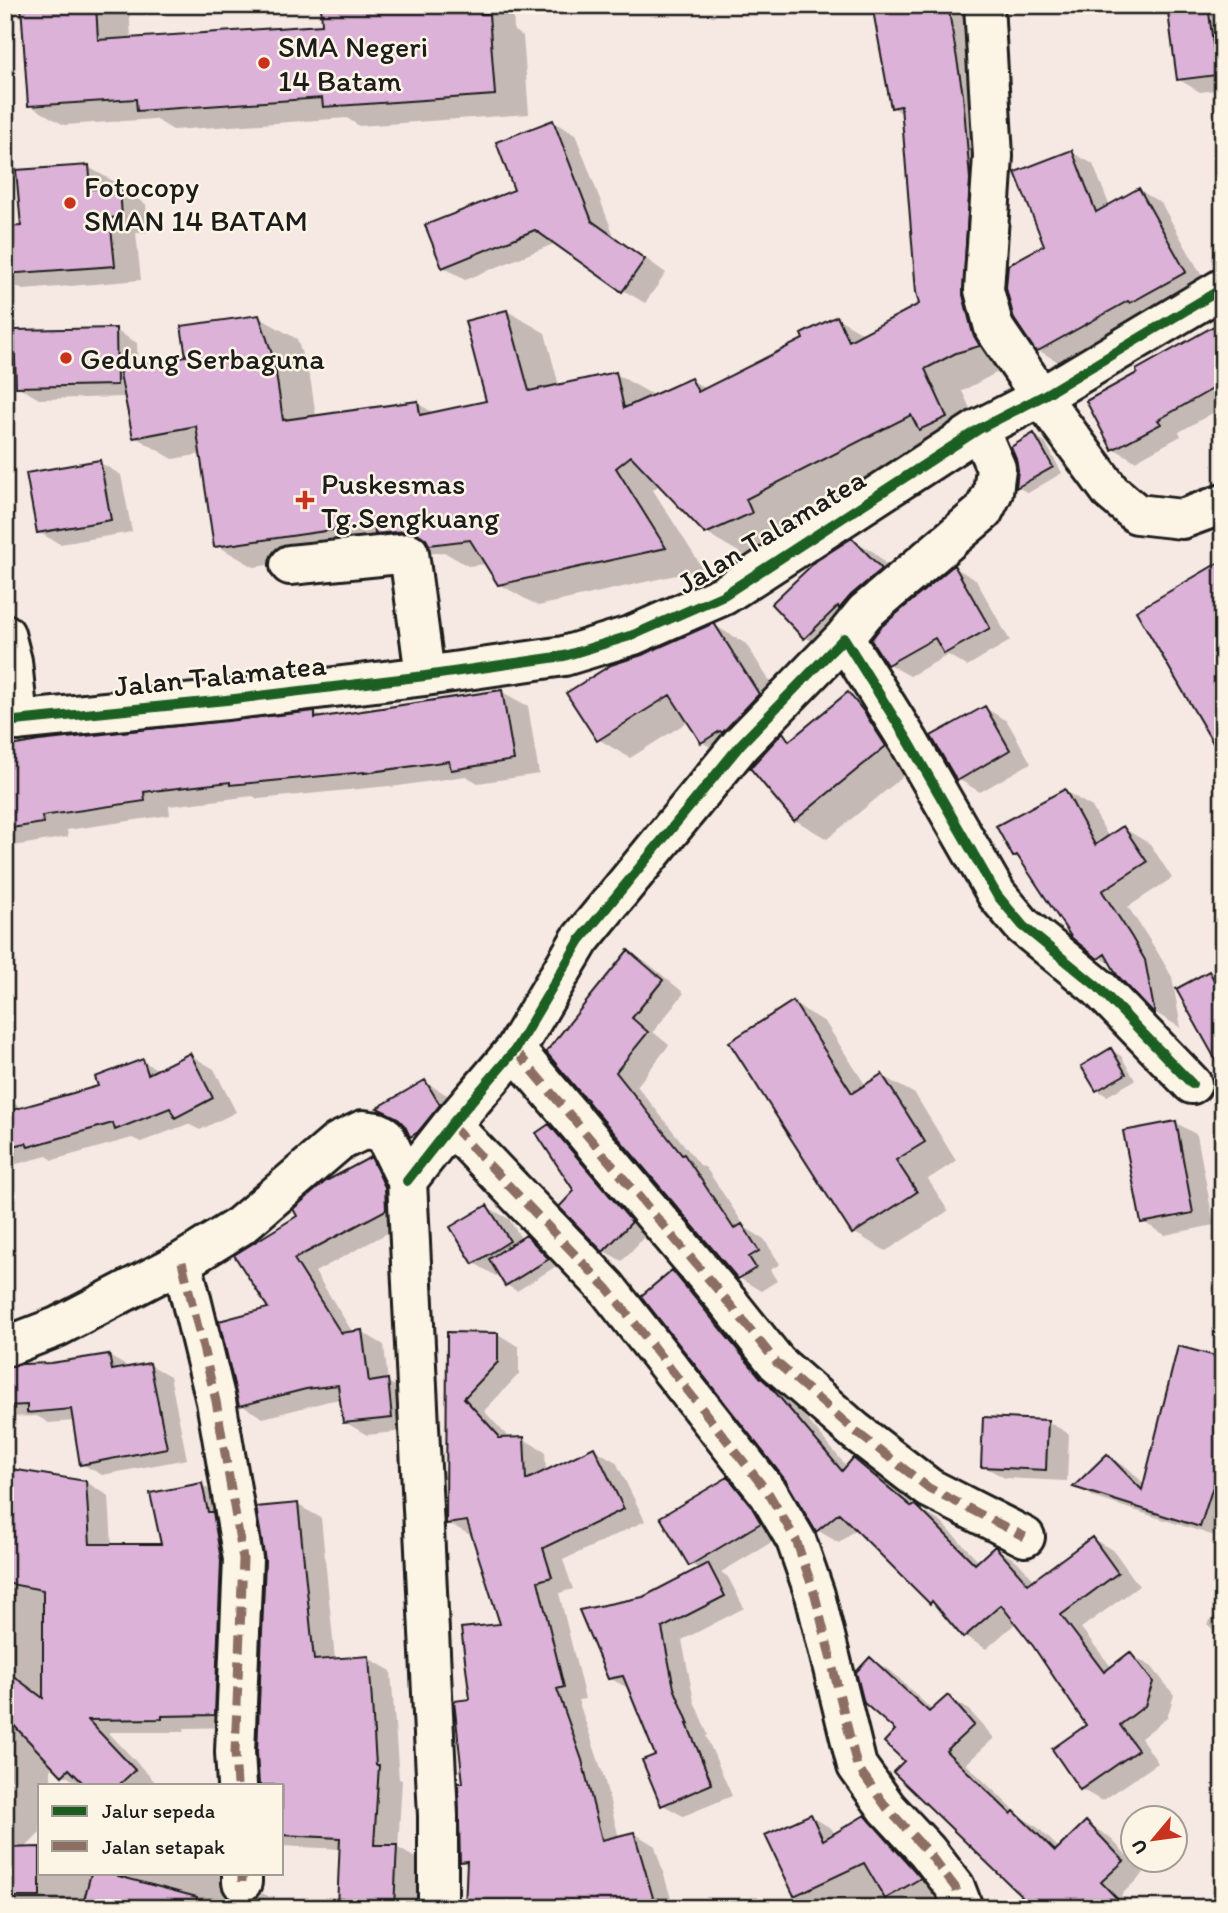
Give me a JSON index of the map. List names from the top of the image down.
{
  "streets": {
    "street": ["Jalan Talamatea"]
  },
  "places": {
    "other": ["SMA Negeri 14 Batam", "Fotocopy SMAN 14 BATAM", "Gedung Serbaguna"],
    "health": ["Puskesmas Tg.Sengkuang"]
  },
  "legend": ["Jalur sepeda", "Jalan setapak"],
  "north": "bottom left"
}
